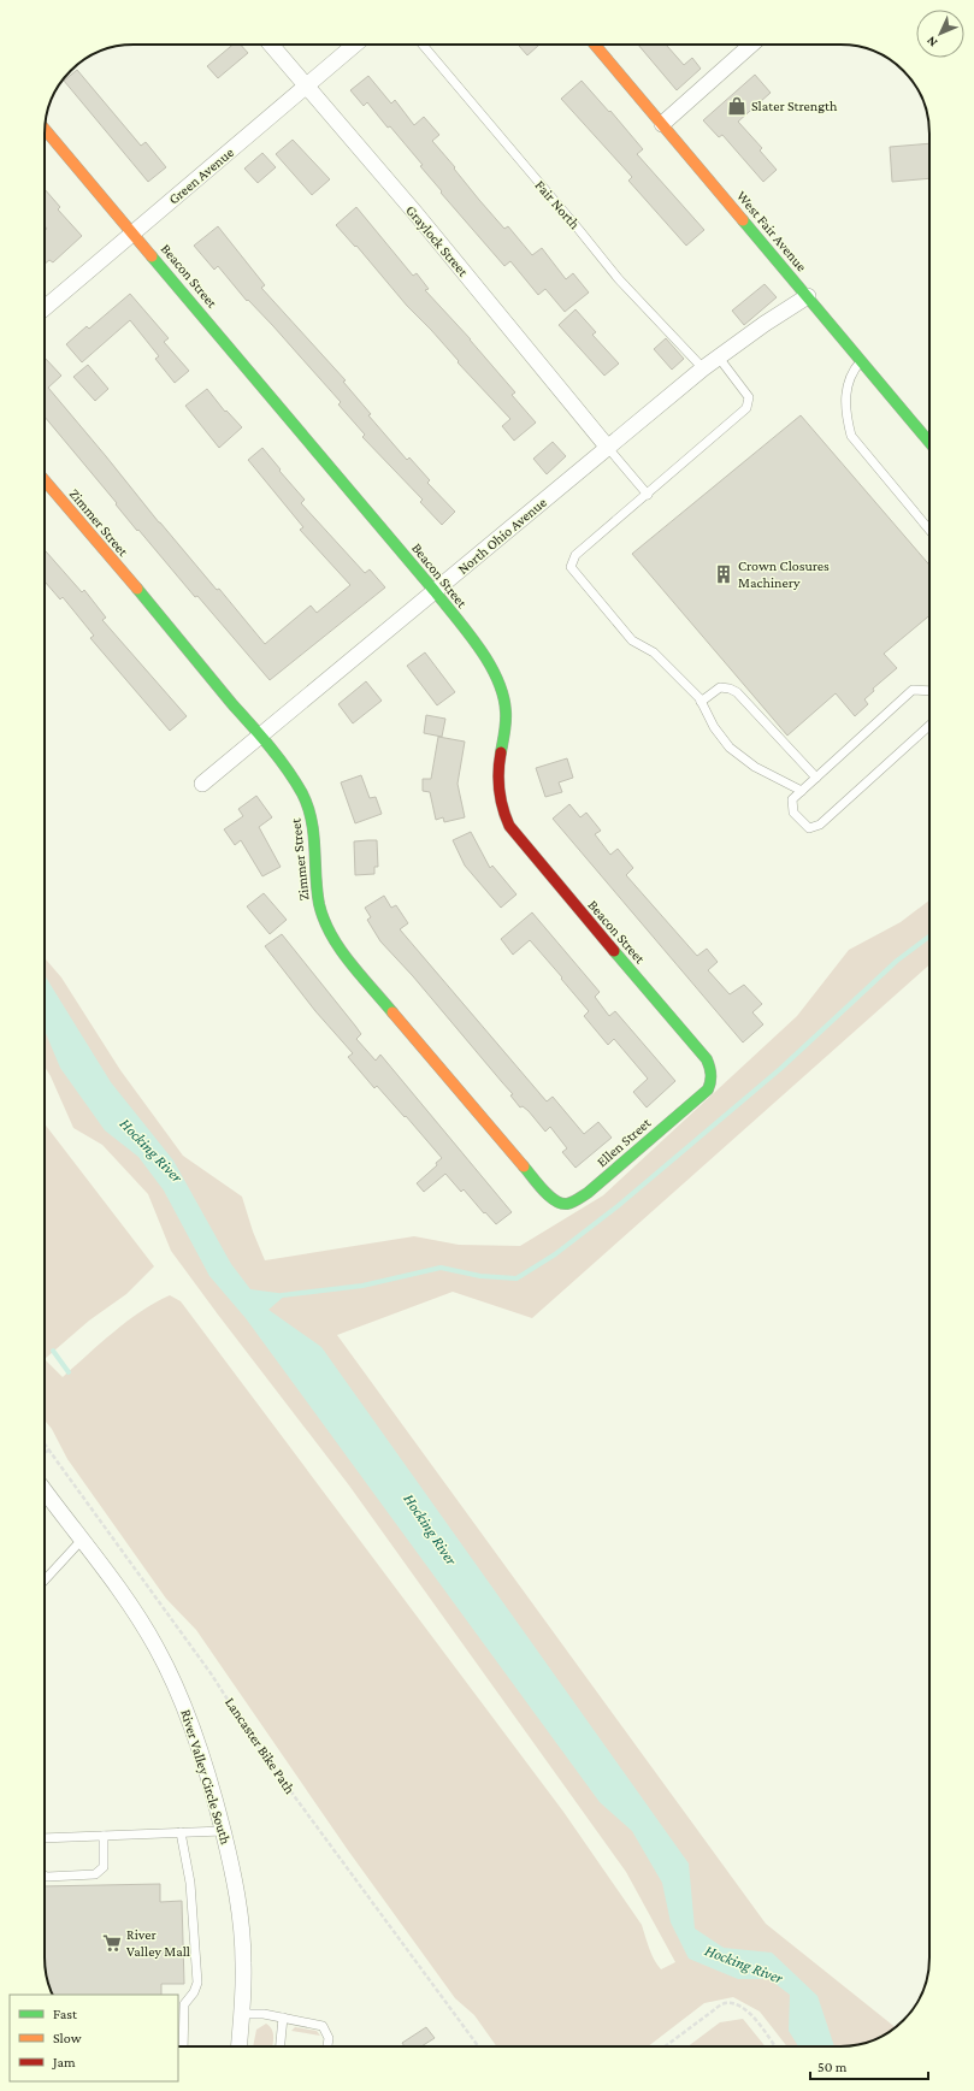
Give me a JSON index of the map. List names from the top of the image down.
{
  "streets": {
    "street": [
      "Green Avenue",
      "West Fair Avenue",
      "Graylock Street",
      "Beacon Street",
      "Zimmer Street",
      "North Ohio Avenue",
      "Ellen Street",
      "River Valley Circle South"
    ],
    "lane": ["Fair North"],
    "path": ["Lancaster Bike Path"]
  },
  "crossings": [
    ["Green Avenue", "Graylock Street"],
    ["Green Avenue", "Beacon Street"],
    ["Fair North", "North Ohio Avenue"],
    ["West Fair Avenue", "North Ohio Avenue"],
    ["Graylock Street", "North Ohio Avenue"],
    ["Beacon Street", "North Ohio Avenue"],
    ["Beacon Street", "Ellen Street"],
    ["Zimmer Street", "North Ohio Avenue"],
    ["Zimmer Street", "Ellen Street"]
  ],
  "water": ["Hocking River"],
  "places": {
    "shop": ["Slater Strength"],
    "building": ["Crown Closures Machinery"],
    "supermarket": ["River Valley Mall"]
  },
  "legend": ["Fast", "Slow", "Jam"],
  "scale_bar": "50 m",
  "north": "bottom left"
}
